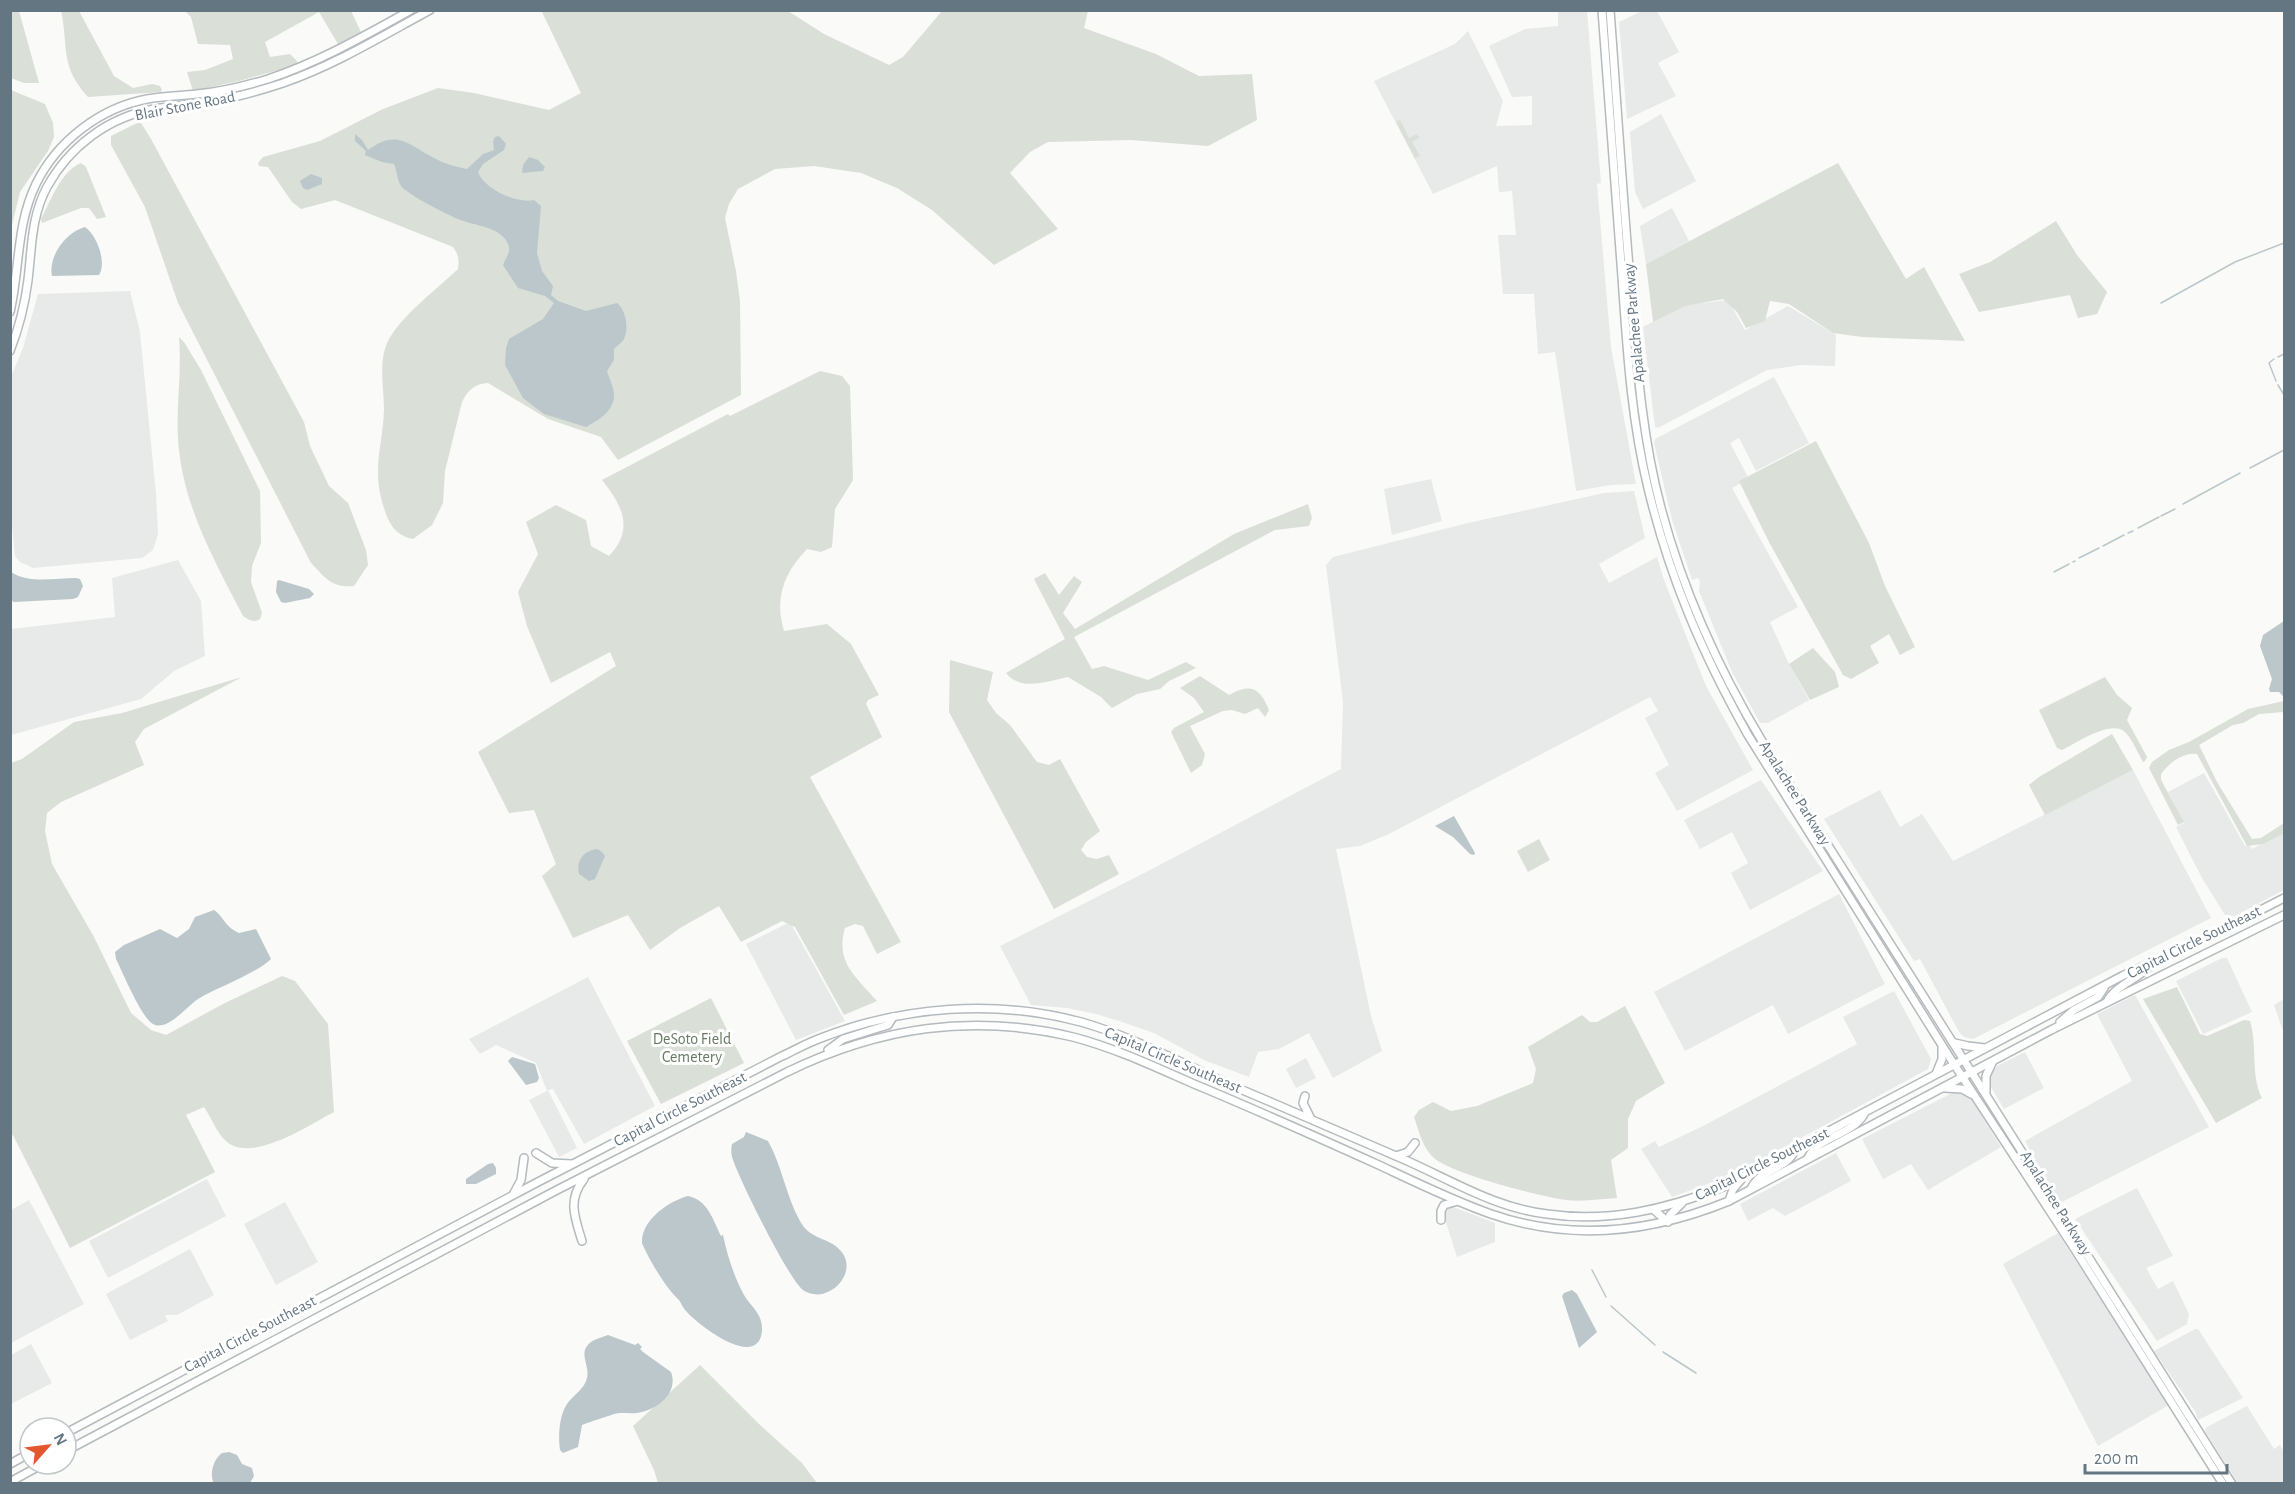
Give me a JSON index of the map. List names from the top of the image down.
{
  "streets": {
    "main road": ["Blair Stone Road", "Apalachee Parkway", "Capital Circle Southeast"]
  },
  "crossings": [
    ["Apalachee Parkway", "Capital Circle Southeast"]
  ],
  "parks": ["DeSoto Field Cemetery"],
  "scale_bar": "200 m",
  "north": "top right"
}
